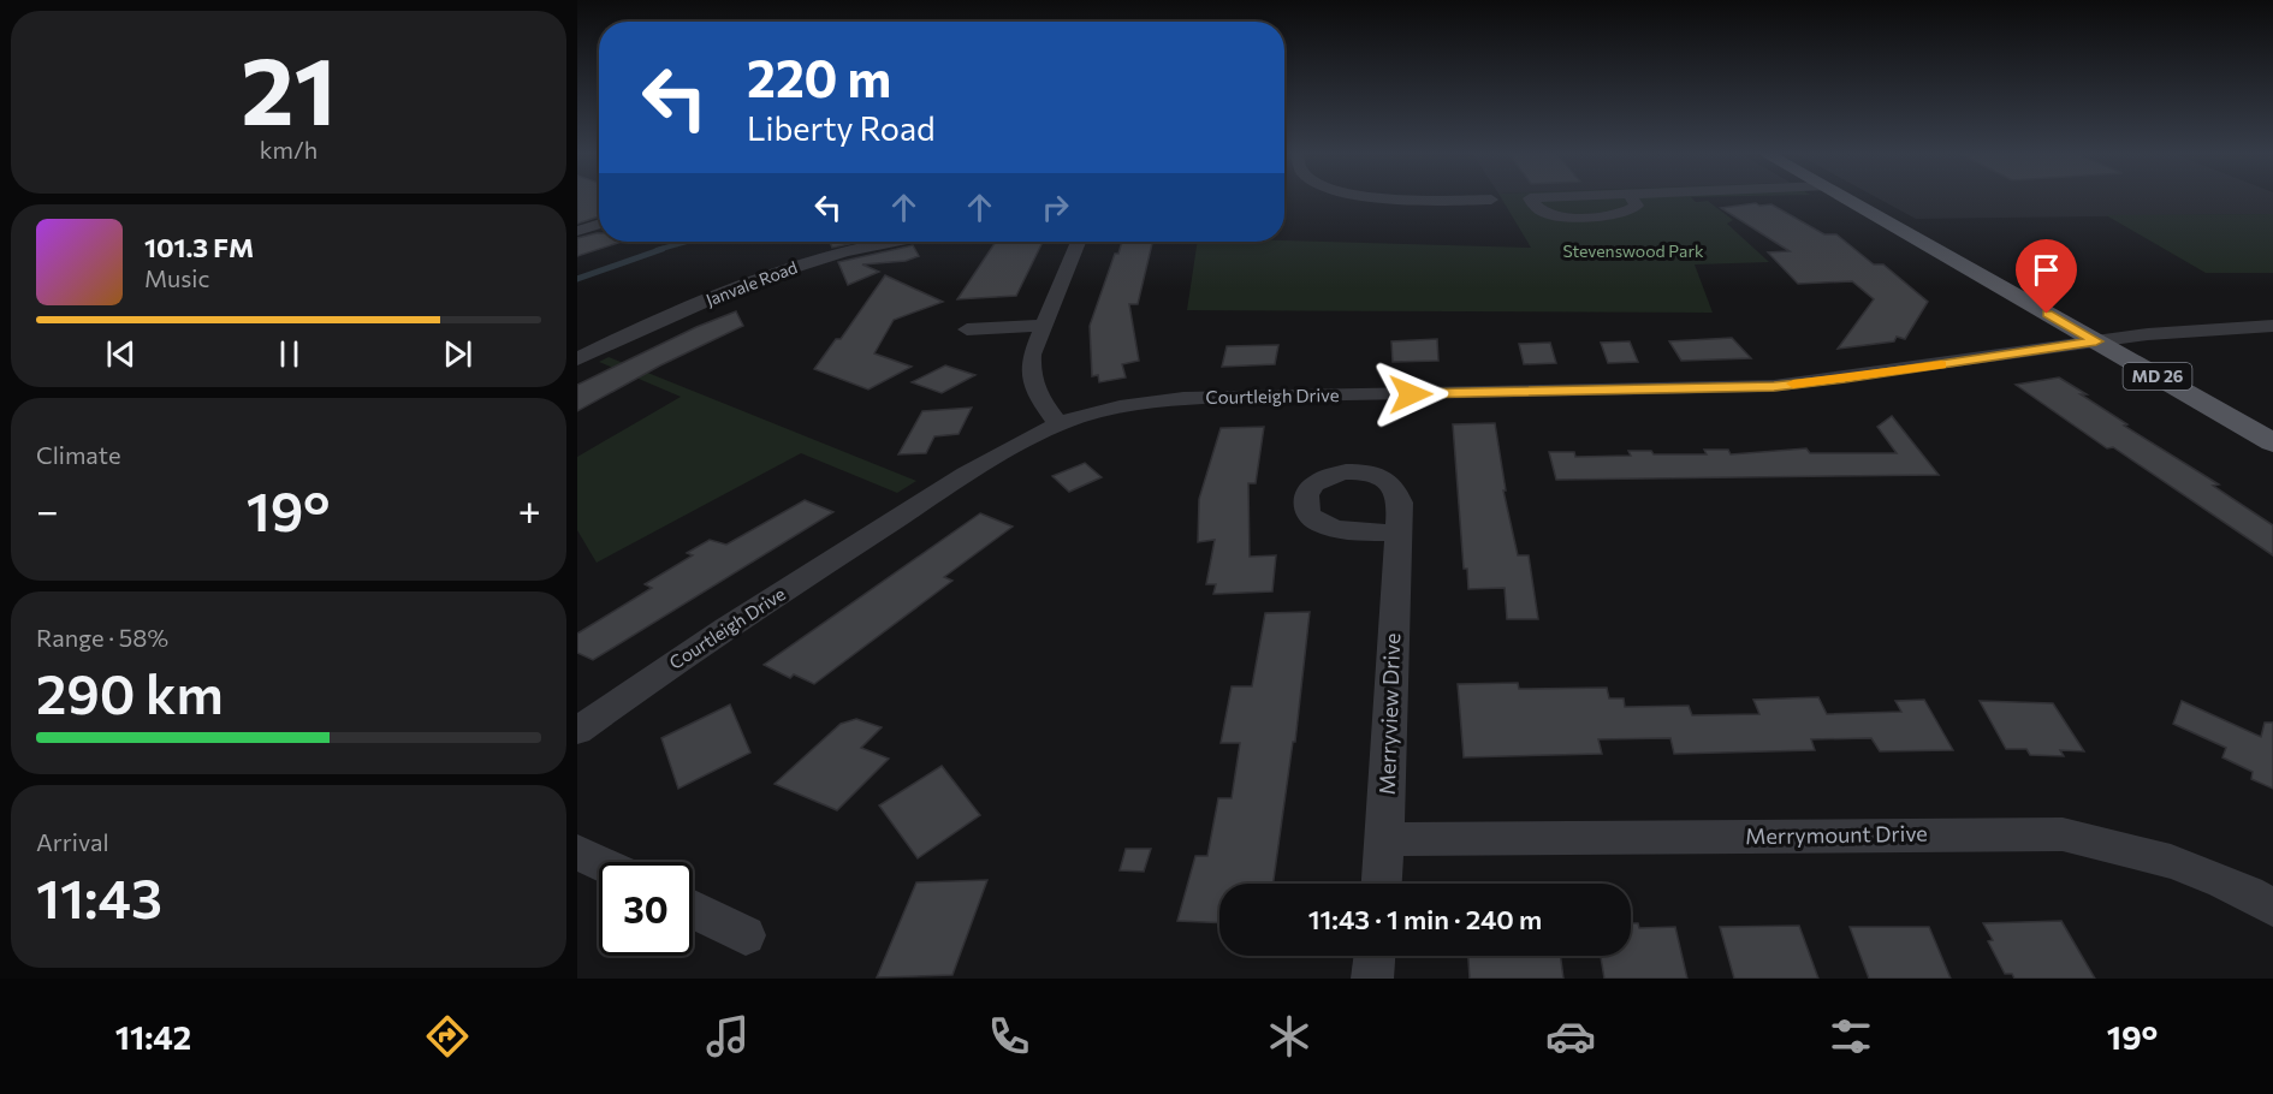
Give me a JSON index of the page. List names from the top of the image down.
{
  "streets": {
    "main road": ["MD 26"],
    "street": [
      "Janvale Road",
      "Courtleigh Drive",
      "Merryview Drive",
      "Merrymount Drive"
    ]
  },
  "crossings": [
    ["MD 26", "Courtleigh Drive"],
    ["Merryview Drive", "Merrymount Drive"]
  ],
  "parks": ["Stevenswood Park"],
  "page": {
    "tile": [
      ["21", "km/h"],
      "Climate",
      ["Range · 58%", "290 km"],
      ["Arrival", "11:43"]
    ],
    "turn": ["220 m", "Liberty Road"],
    "song": ["101.3 FM", "Music"],
    "heat": ["−", "19°", "+"],
    "limit": "30",
    "trip": "11:43 · 1 min · 240 m",
    "tabs": ["11:42", "19°"]
  }
}
